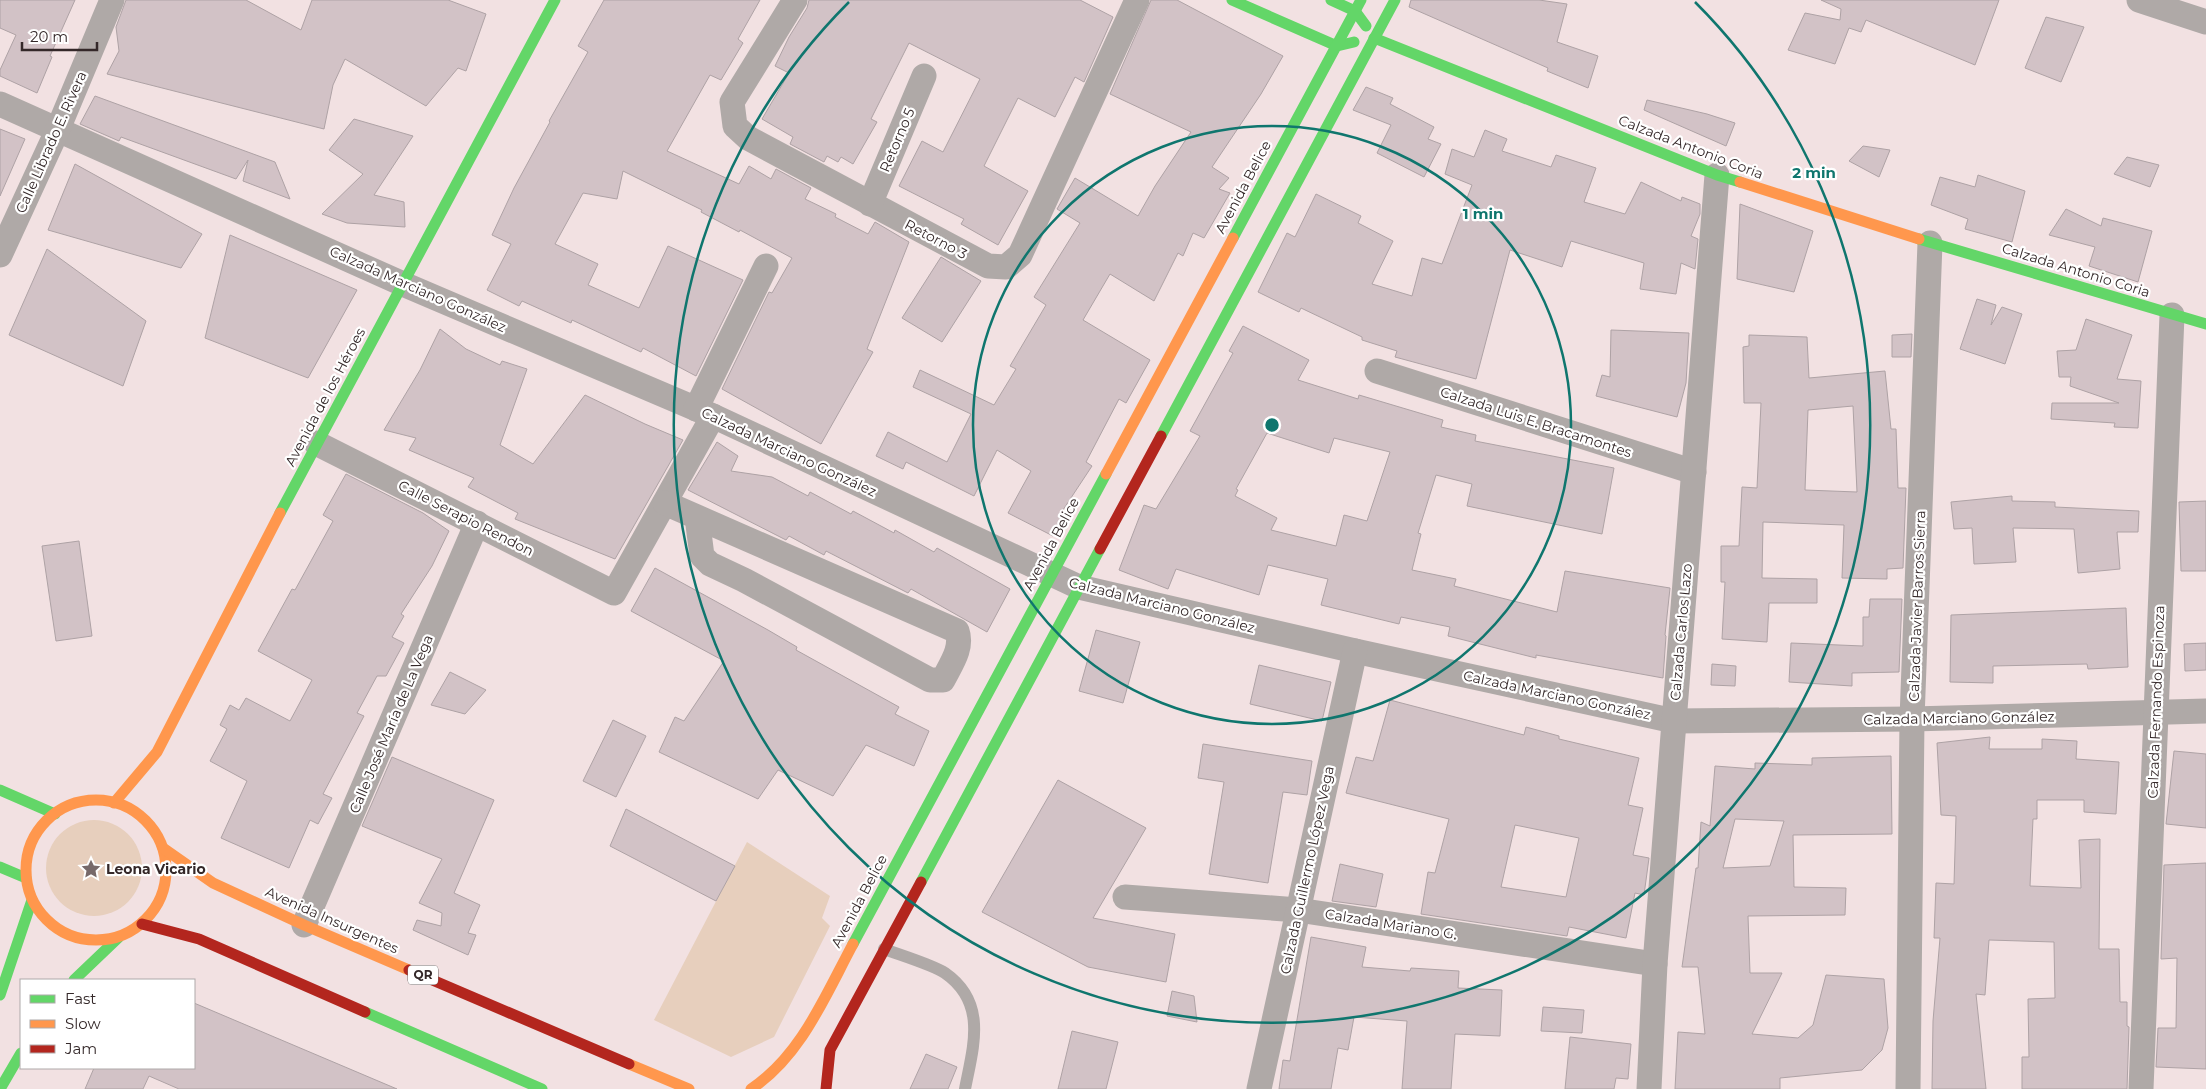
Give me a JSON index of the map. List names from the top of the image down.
{
  "streets": {
    "main road": [
      "Calzada Antonio Coria",
      "Avenida Belice",
      "Avenida de los Héroes",
      "Avenida Insurgentes",
      "QR"
    ],
    "street": [
      "Retorno 5",
      "Calle Librado E. Rivera",
      "Retorno 3",
      "Calzada Marciano González",
      "Calzada Luis E. Bracamontes",
      "Calle Serapio Rendon",
      "Calzada Javier Barros Sierra",
      "Calzada Carlos Lazo",
      "Calzada Fernando Espinoza",
      "Calle José María de La Vega",
      "Calzada Guillermo López Vega",
      "Calzada Mariano G."
    ]
  },
  "crossings": [
    ["Retorno 5", "Retorno 3"],
    ["Calle Librado E. Rivera", "Calzada Marciano González"],
    ["Calzada Antonio Coria", "Calzada Javier Barros Sierra"],
    ["Calzada Antonio Coria", "Calzada Carlos Lazo"],
    ["Calzada Antonio Coria", "Calzada Fernando Espinoza"],
    ["Avenida Belice", "Calzada Marciano González"],
    ["Calzada Marciano González", "Avenida de los Héroes"],
    ["Calzada Marciano González", "Calzada Javier Barros Sierra"],
    ["Calzada Marciano González", "Calzada Carlos Lazo"],
    ["Calzada Marciano González", "Calzada Fernando Espinoza"],
    ["Calzada Marciano González", "Calzada Guillermo López Vega"],
    ["Avenida de los Héroes", "Calle Serapio Rendon"],
    ["Avenida de los Héroes", "Avenida Insurgentes"],
    ["Calzada Luis E. Bracamontes", "Calzada Carlos Lazo"],
    ["Calle Serapio Rendon", "Calle José María de La Vega"],
    ["Calzada Carlos Lazo", "Calzada Mariano G."],
    ["Calle José María de La Vega", "Avenida Insurgentes"],
    ["Calzada Guillermo López Vega", "Calzada Mariano G."]
  ],
  "places": {
    "place": ["Leona Vicario"]
  },
  "legend": ["Fast", "Slow", "Jam"],
  "scale_bar": "20 m",
  "rings": ["2 min", "1 min"]
}
